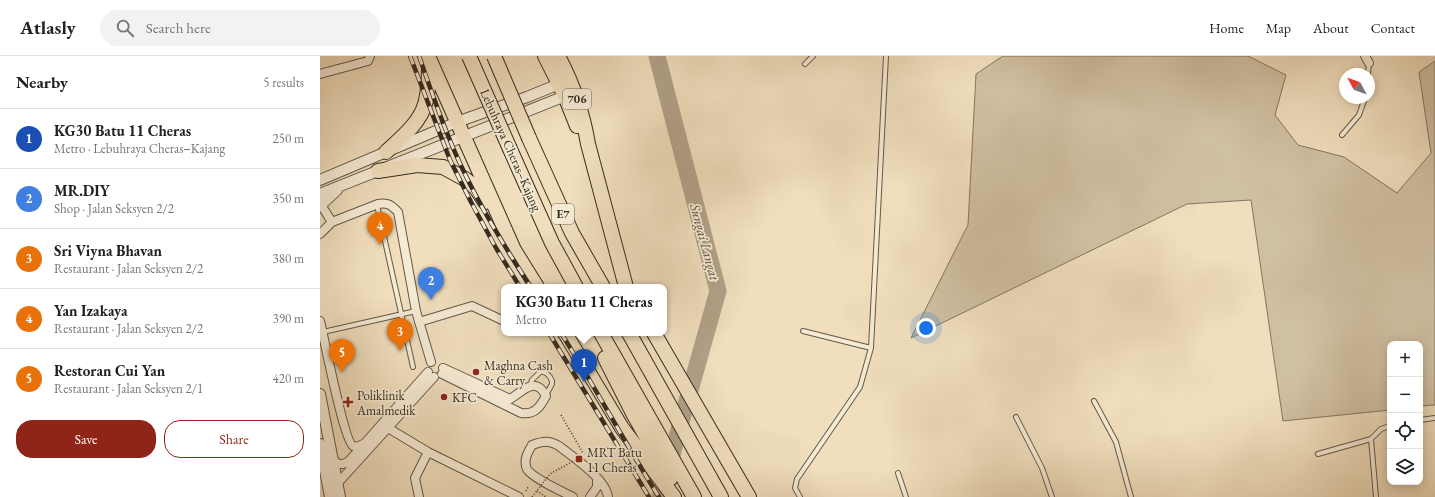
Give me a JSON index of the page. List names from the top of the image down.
{
  "streets": {
    "highway": ["706", "Lebuhraya Cheras–Kajang", "E7"]
  },
  "water": ["Sungai Langat"],
  "places": {
    "other": ["Maghna Cash & Carry", "KFC"],
    "health": ["Poliklinik Amalmedik"],
    "transit": ["MRT Batu 11 Cheras"]
  },
  "north": "top left",
  "page": {
    "header": "Atlasly",
    "search": "Search here",
    "nav": [
      "Home",
      "Map",
      "About",
      "Contact"
    ],
    "heading": ["Nearby", "5 results"],
    "list": [
      {
        "mark": "1",
        "name": "KG30 Batu 11 Cheras",
        "note": "Metro · Lebuhraya Cheras–Kajang",
        "value": "250 m"
      },
      {
        "mark": "2",
        "name": "MR.DIY",
        "note": "Shop · Jalan Seksyen 2/2",
        "value": "350 m"
      },
      {
        "mark": "3",
        "name": "Sri Viyna Bhavan",
        "note": "Restaurant · Jalan Seksyen 2/2",
        "value": "380 m"
      },
      {
        "mark": "4",
        "name": "Yan Izakaya",
        "note": "Restaurant · Jalan Seksyen 2/2",
        "value": "390 m"
      },
      {
        "mark": "5",
        "name": "Restoran Cui Yan",
        "note": "Restaurant · Jalan Seksyen 2/1",
        "value": "420 m"
      }
    ],
    "pins": [
      "4",
      "2",
      "3",
      "5",
      "1"
    ],
    "popup": ["KG30 Batu 11 Cheras", "Metro"],
    "map_buttons": ["+", "−"],
    "buttons": ["Save", "Share"]
  }
}
